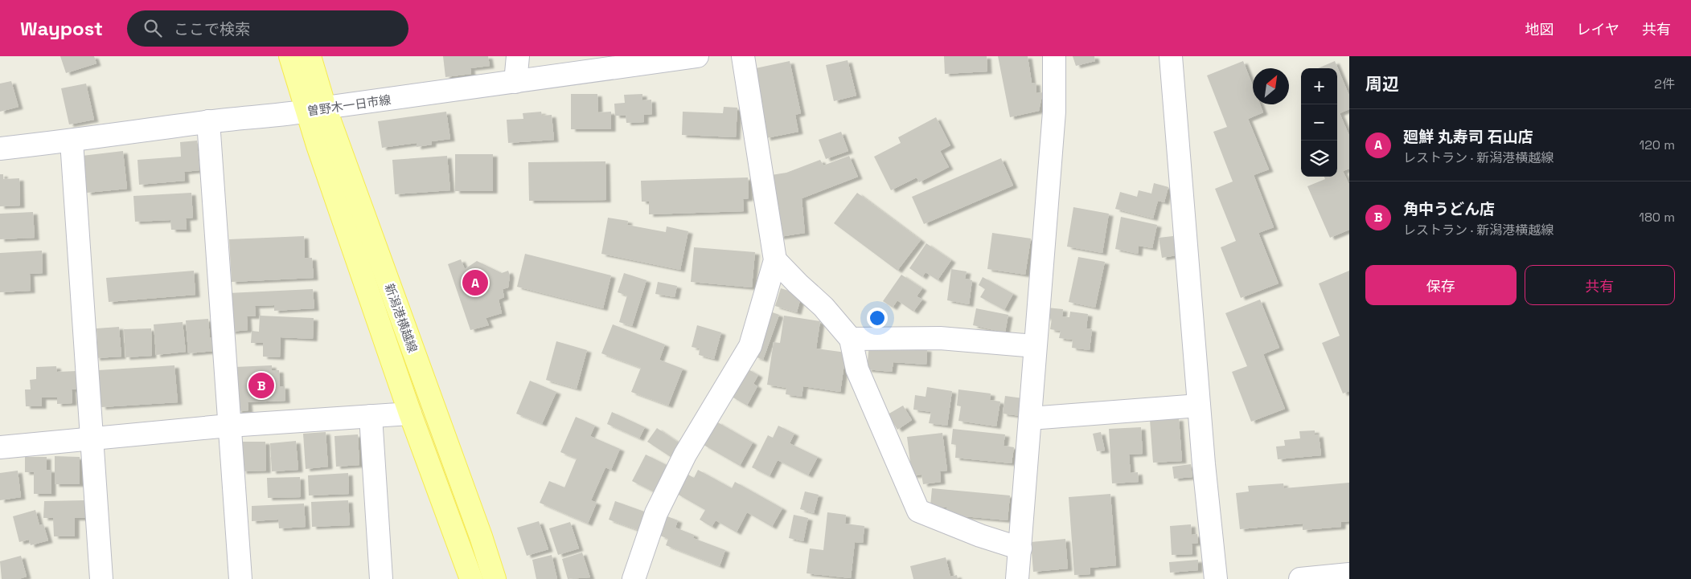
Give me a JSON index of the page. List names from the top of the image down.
{
  "streets": {
    "main road": ["新潟港横越線"],
    "street": ["曽野木一日市線"]
  },
  "crossings": [
    ["曽野木一日市線", "新潟港横越線"]
  ],
  "north": "top right",
  "page": {
    "header": "Waypost",
    "search": "ここで検索",
    "nav": ["地図", "レイヤ", "共有"],
    "heading": ["周辺", "2件"],
    "map_buttons": ["+", "−"],
    "list": [
      {
        "mark": "A",
        "name": "廻鮮 丸寿司 石山店",
        "note": "レストラン · 新潟港横越線",
        "value": "120 m"
      },
      {
        "mark": "B",
        "name": "角中うどん店",
        "note": "レストラン · 新潟港横越線",
        "value": "180 m"
      }
    ],
    "buttons": ["保存", "共有"],
    "pins": ["A", "B"]
  }
}
